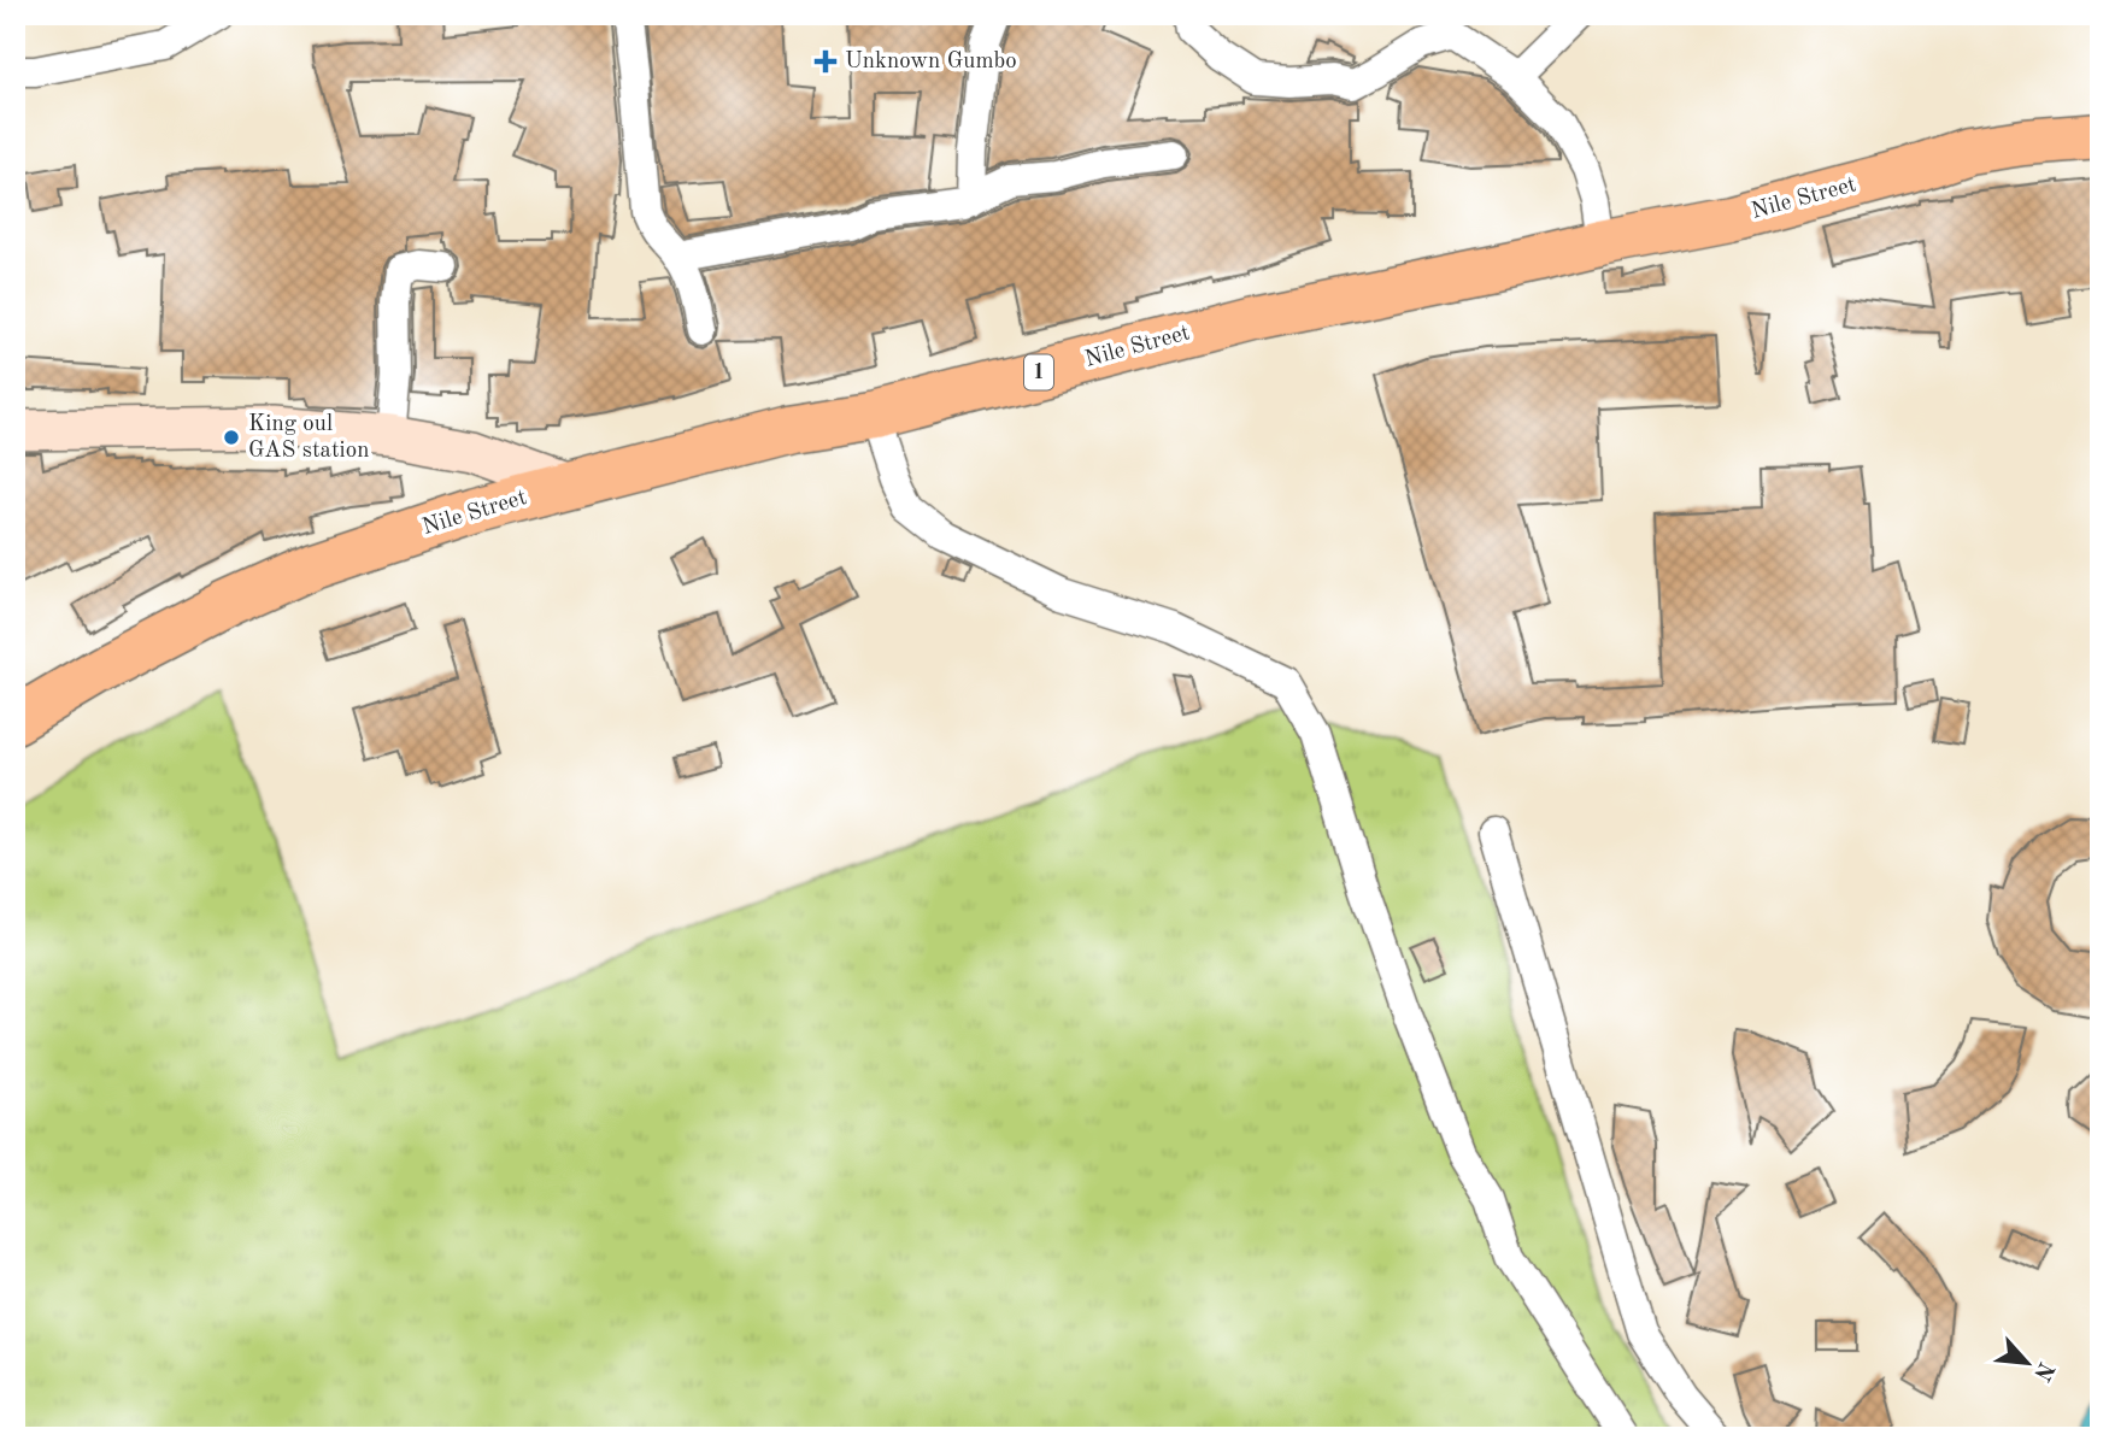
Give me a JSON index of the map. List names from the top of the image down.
{
  "streets": {
    "main road": ["Nile Street", "1"]
  },
  "places": {
    "health": ["Unknown Gumbo"],
    "other": ["King oul GAS station"]
  },
  "north": "bottom right"
}
